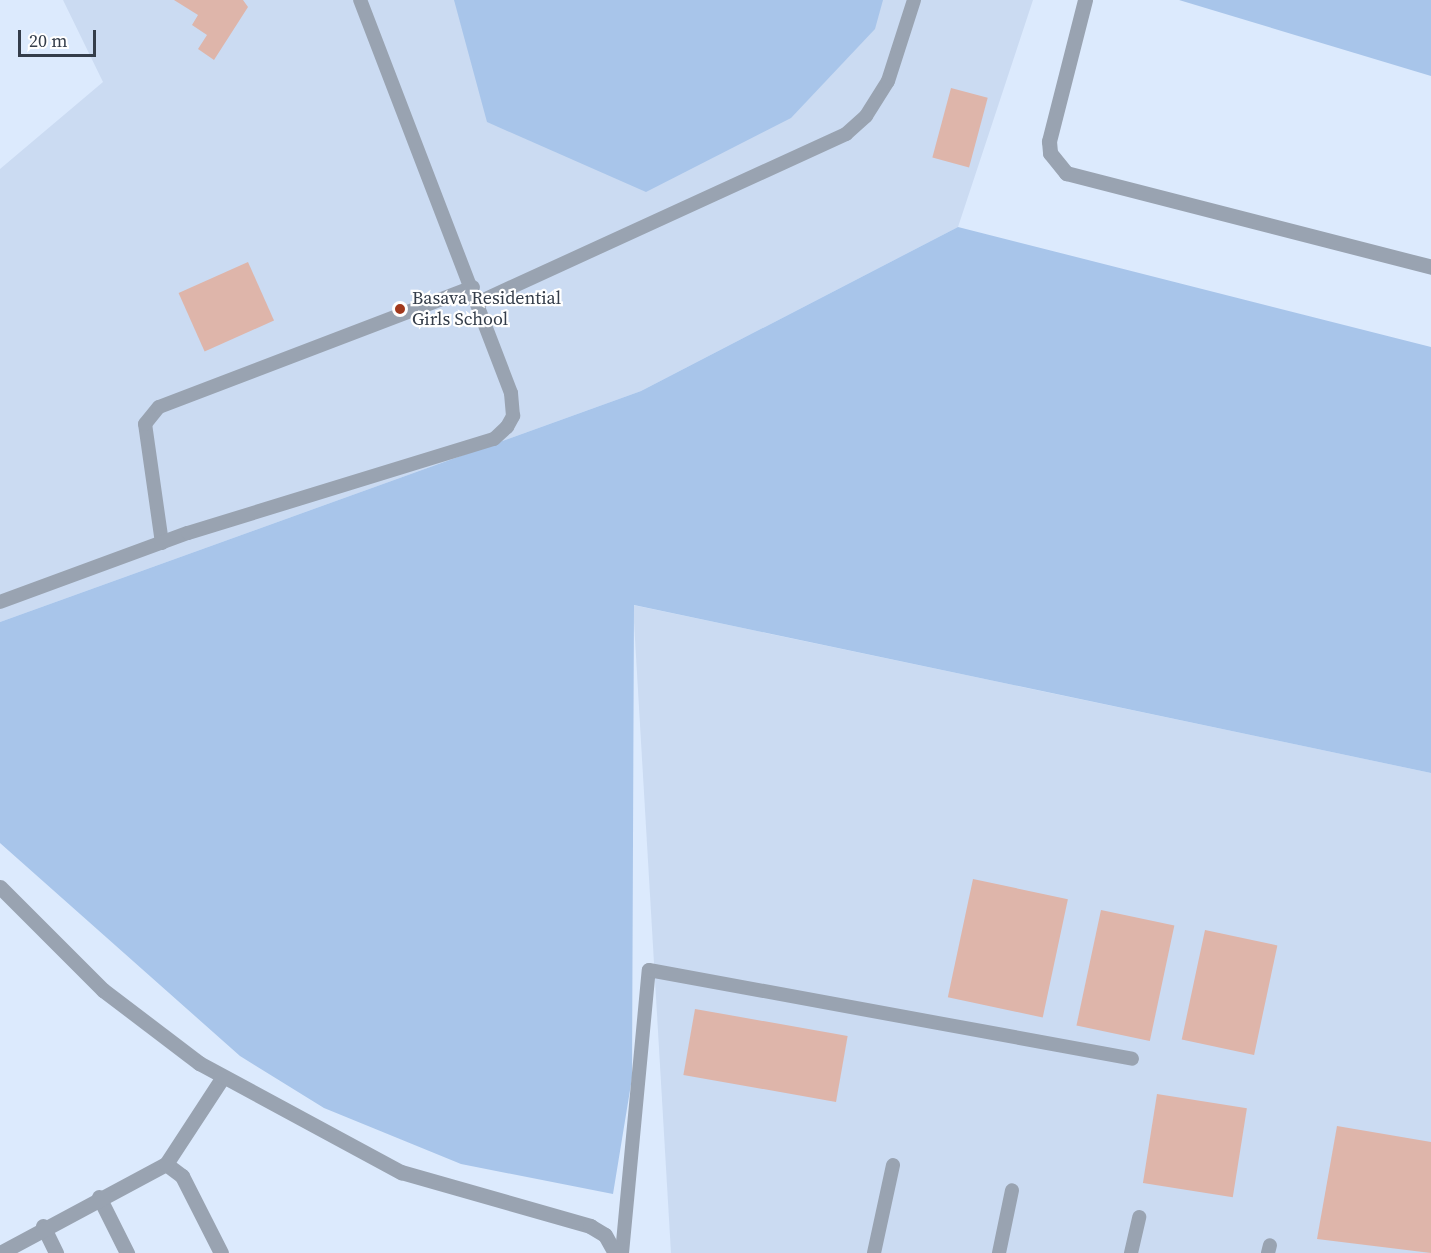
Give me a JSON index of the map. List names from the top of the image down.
{
  "places": ["Basava Residential Girls School"],
  "scale_bar": "20 m"
}
